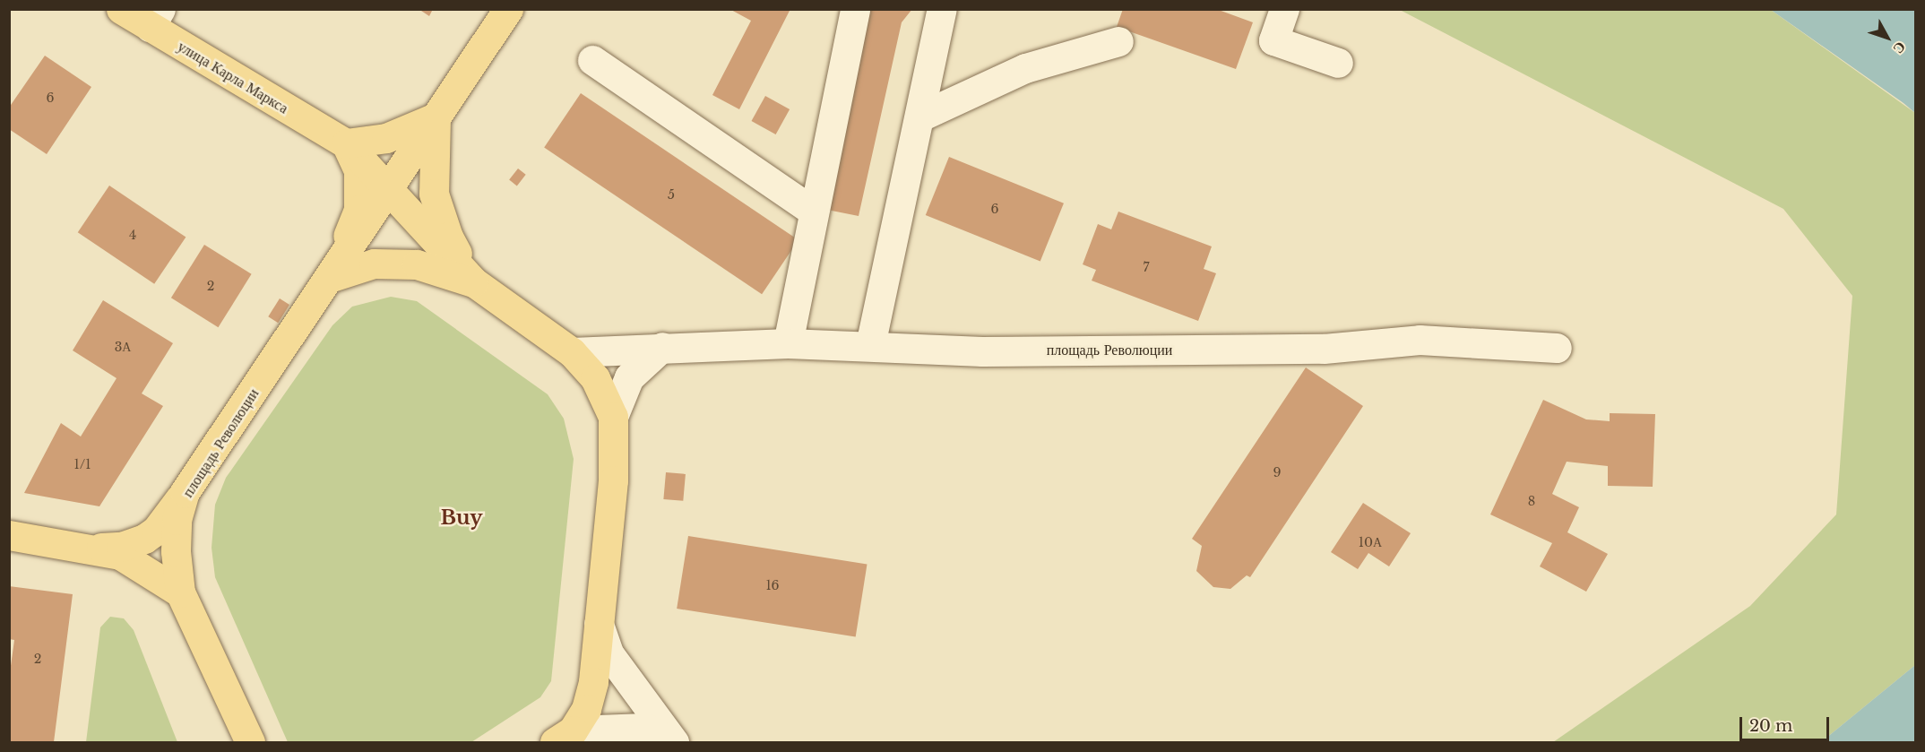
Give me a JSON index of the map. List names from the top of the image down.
{
  "streets": {
    "main road": ["улица Карла Маркса", "площадь Революции"]
  },
  "districts": ["Buy"],
  "house_numbers": [
    "6",
    "5",
    "6",
    "4",
    "7",
    "2",
    "3А",
    "1/1",
    "9",
    "8",
    "10А",
    "16",
    "2"
  ],
  "scale_bar": "20 m",
  "north": "bottom right"
}
